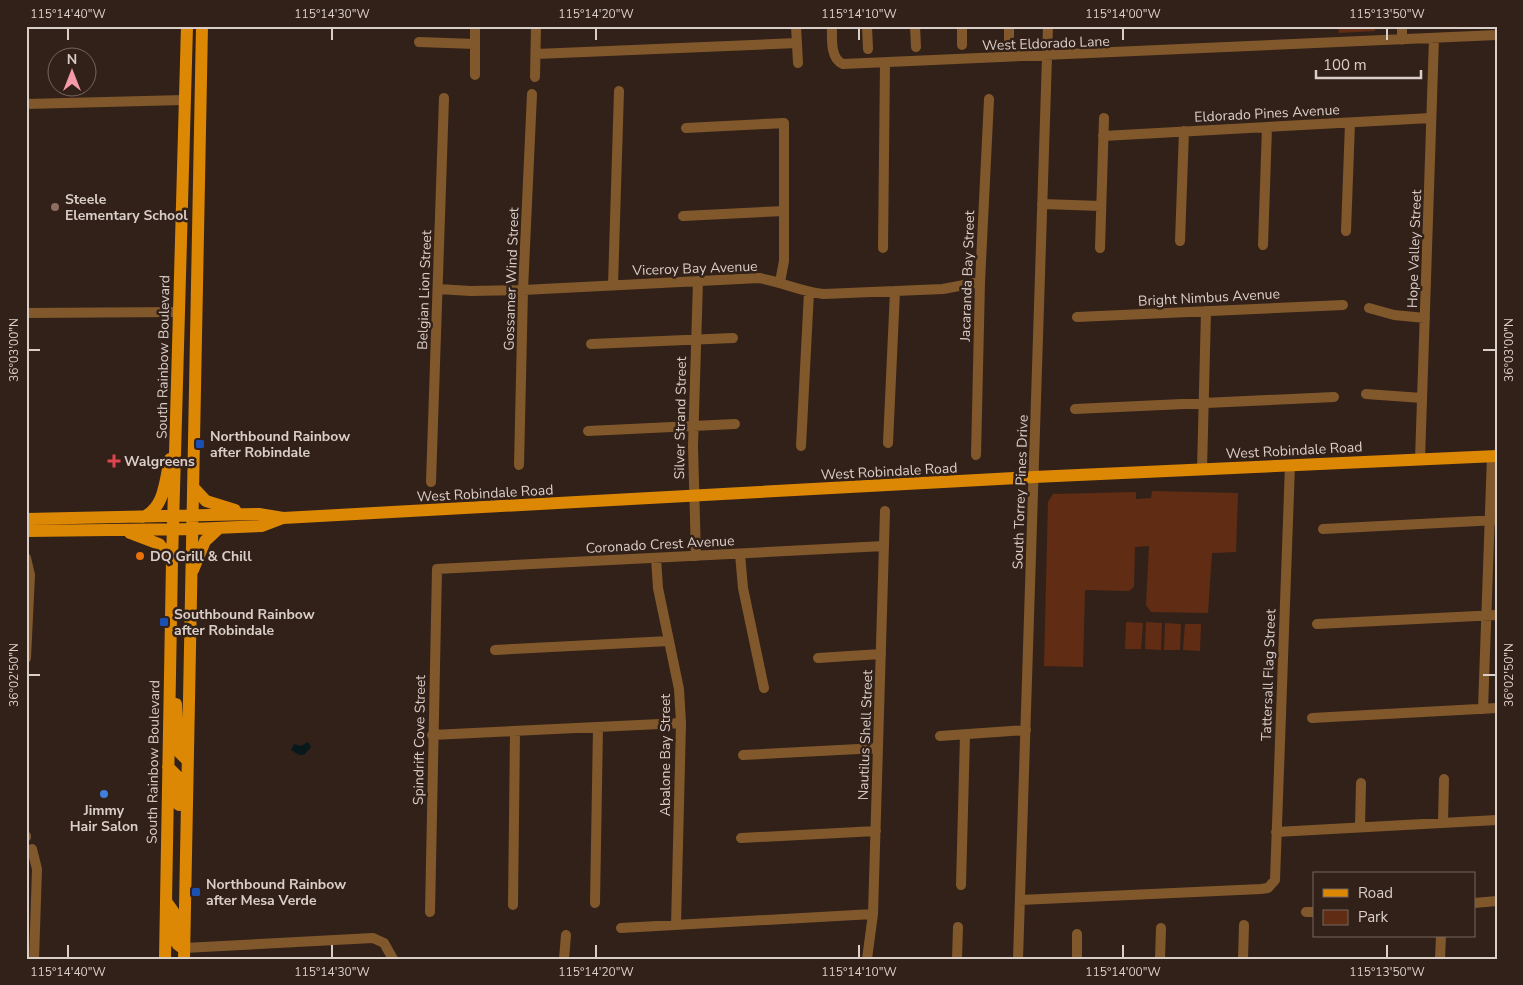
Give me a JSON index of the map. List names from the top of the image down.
{
  "streets": {
    "main road": ["South Rainbow Boulevard", "West Robindale Road"],
    "street": [
      "West Eldorado Lane",
      "Eldorado Pines Avenue",
      "Hope Valley Street",
      "Viceroy Bay Avenue",
      "Jacaranda Bay Street",
      "Gossamer Wind Street",
      "Belgian Lion Street",
      "Bright Nimbus Avenue",
      "Silver Strand Street",
      "South Torrey Pines Drive",
      "Coronado Crest Avenue",
      "Tattersall Flag Street",
      "Nautilus Shell Street",
      "Spindrift Cove Street",
      "Abalone Bay Street"
    ]
  },
  "crossings": [
    ["West Eldorado Lane", "Hope Valley Street"],
    ["West Eldorado Lane", "South Torrey Pines Drive"],
    ["Eldorado Pines Avenue", "Hope Valley Street"],
    ["Hope Valley Street", "West Robindale Road"],
    ["Viceroy Bay Avenue", "Jacaranda Bay Street"],
    ["Viceroy Bay Avenue", "Gossamer Wind Street"],
    ["Viceroy Bay Avenue", "Belgian Lion Street"],
    ["Viceroy Bay Avenue", "Silver Strand Street"],
    ["South Rainbow Boulevard", "West Robindale Road"],
    ["Silver Strand Street", "West Robindale Road"],
    ["Silver Strand Street", "Coronado Crest Avenue"],
    ["West Robindale Road", "South Torrey Pines Drive"],
    ["West Robindale Road", "Tattersall Flag Street"],
    ["South Torrey Pines Drive", "Tattersall Flag Street"],
    ["Coronado Crest Avenue", "Nautilus Shell Street"],
    ["Coronado Crest Avenue", "Spindrift Cove Street"],
    ["Coronado Crest Avenue", "Abalone Bay Street"]
  ],
  "places": {
    "other": ["Steele Elementary School", "DQ Grill & Chill", "Jimmy Hair Salon"],
    "transit": ["Northbound Rainbow after Robindale", "Southbound Rainbow after Robindale", "Northbound Rainbow after Mesa Verde"],
    "health": ["Walgreens"]
  },
  "legend": ["Road", "Park"],
  "scale_bar": "100 m",
  "north": "top",
  "coordinates": [
    "115°14'40\"W",
    "115°14'30\"W",
    "115°14'20\"W",
    "115°14'10\"W",
    "115°14'00\"W",
    "115°13'50\"W",
    "36°03'00\"N",
    "36°02'50\"N"
  ]
}
